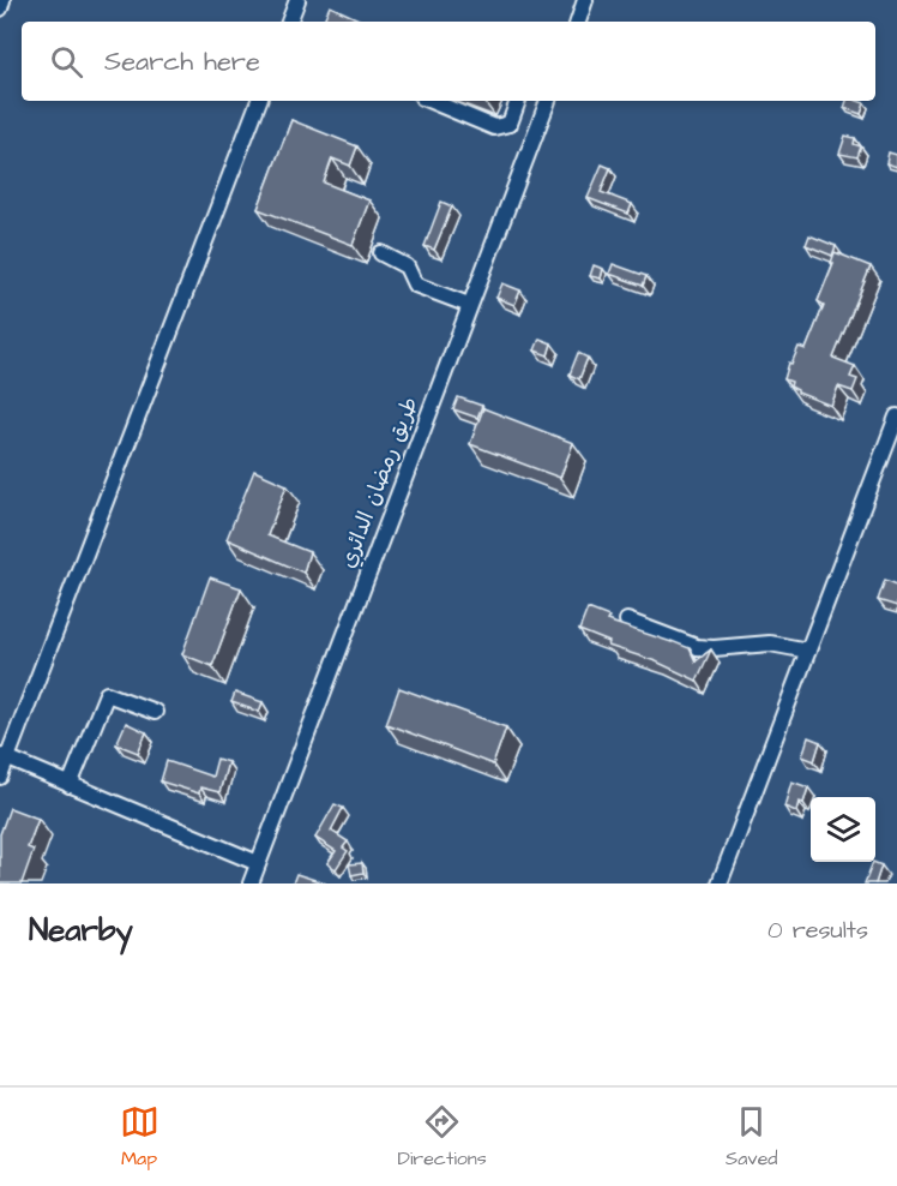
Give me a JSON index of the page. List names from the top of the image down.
{
  "streets": {
    "street": ["طريق رمضان الدائري"]
  },
  "page": {
    "search": "Search here",
    "heading": ["Nearby", "0 results"],
    "nav": ["Map", "Directions", "Saved"]
  }
}
